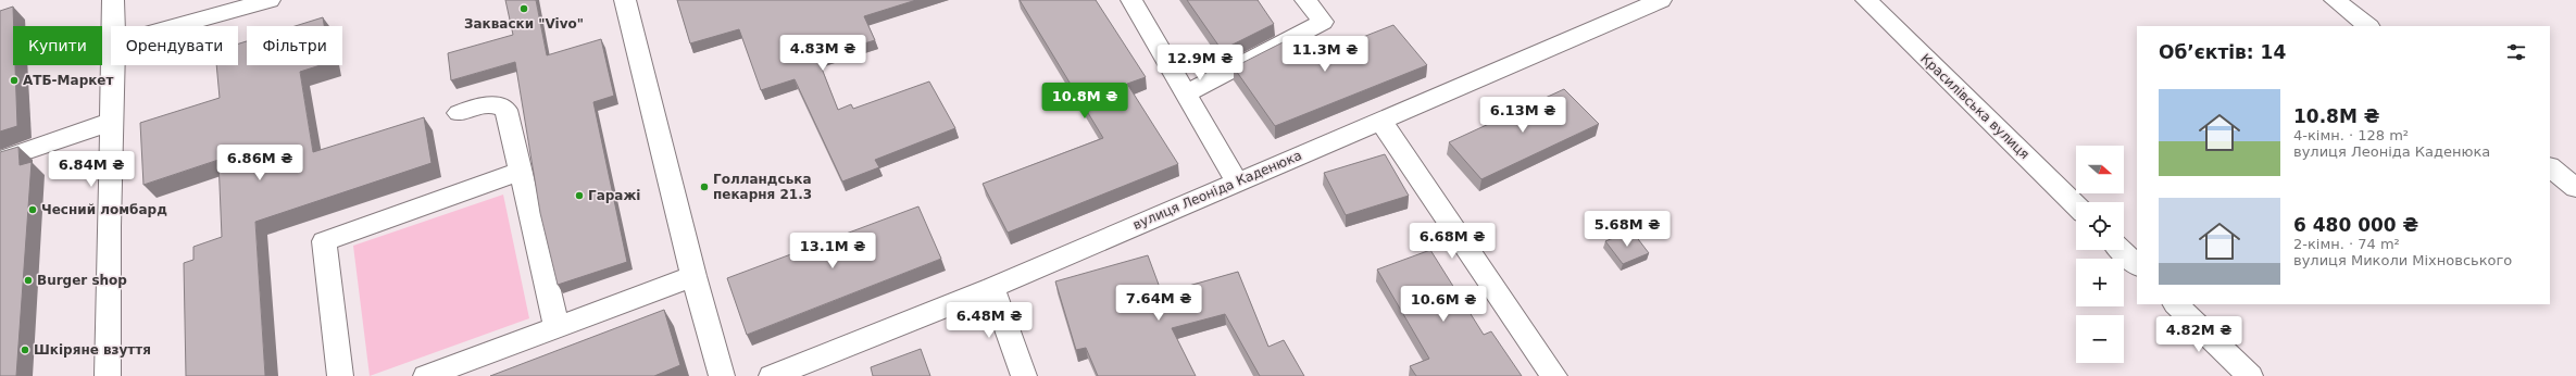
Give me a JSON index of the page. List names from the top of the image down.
{
  "streets": {
    "street": ["Красилівська вулиця", "вулиця Леоніда Каденюка"]
  },
  "places": [
    "Закваски \"Vivo\"",
    "АТБ-Маркет",
    "Голландська пекарня 21.3",
    "Гаражі",
    "Чесний ломбард",
    "Burger shop",
    "Шкіряне взуття"
  ],
  "north": "right",
  "page": {
    "chip": ["Купити", "Орендувати", "Фільтри"],
    "heading": "Об’єктів: 14",
    "price": [
      "4.83M ₴",
      "11.3M ₴",
      "12.9M ₴",
      "10.8M ₴",
      "6.13M ₴",
      "6.86M ₴",
      "6.84M ₴",
      "5.68M ₴",
      "6.68M ₴",
      "13.1M ₴",
      "7.64M ₴",
      "10.6M ₴",
      "6.48M ₴",
      "4.82M ₴"
    ],
    "list": [
      {
        "name": "10.8M ₴",
        "note": "4-кімн. · 128 m² · вулиця Леоніда Каденюка"
      },
      {
        "name": "6 480 000 ₴",
        "note": "2-кімн. · 74 m² · вулиця Миколи Міхновського"
      }
    ],
    "map_buttons": ["+", "−"]
  }
}
